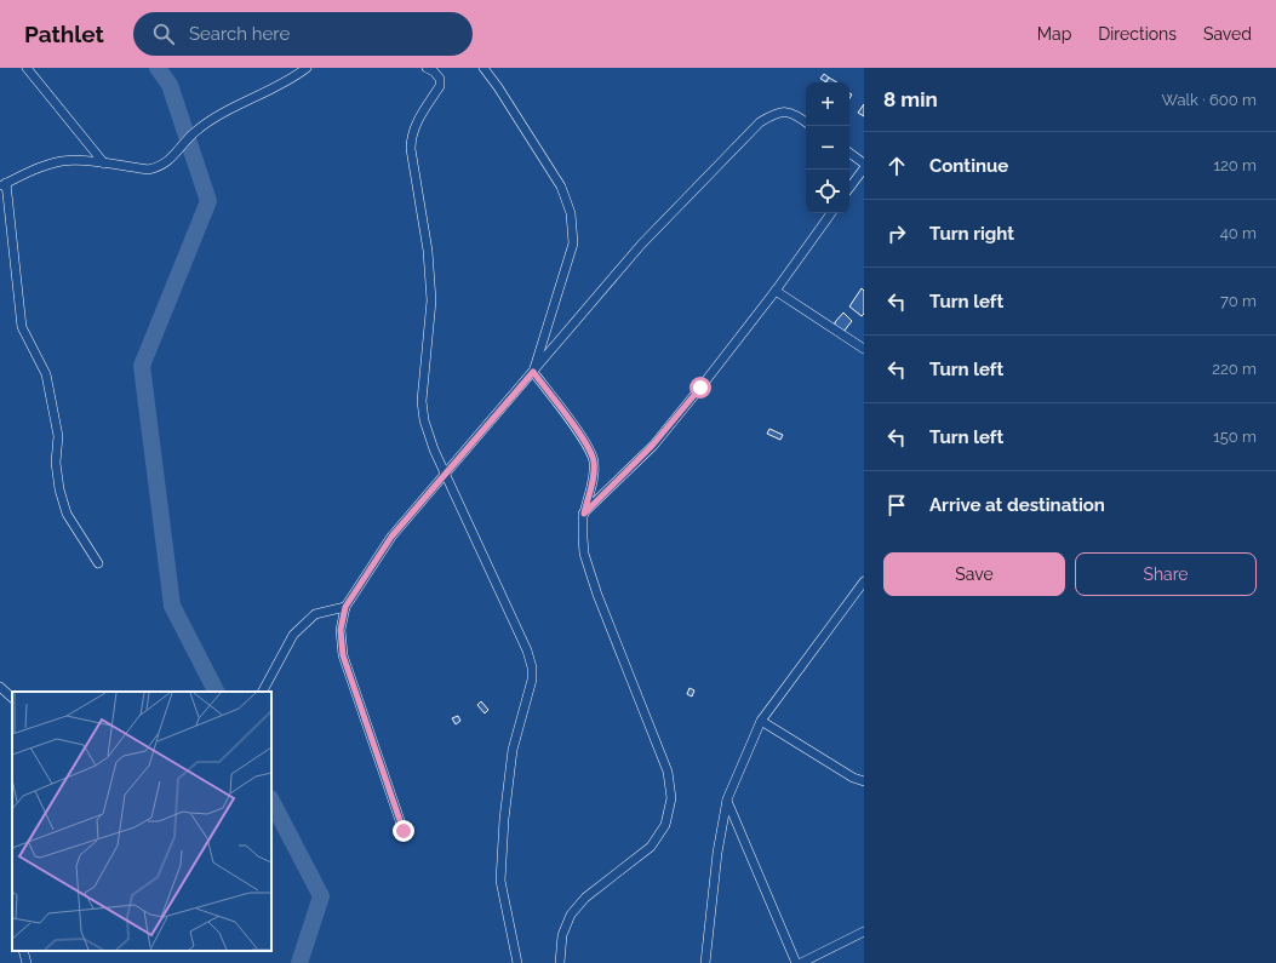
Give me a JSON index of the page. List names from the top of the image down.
{
  "page": {
    "header": "Pathlet",
    "search": "Search here",
    "nav": ["Map", "Directions", "Saved"],
    "heading": ["8 min", "Walk · 600 m"],
    "map_buttons": ["+", "−"],
    "list": [
      ["Continue", "120 m"],
      ["Turn right", "40 m"],
      ["Turn left", "70 m"],
      ["Turn left", "220 m"],
      ["Turn left", "150 m"],
      "Arrive at destination"
    ],
    "buttons": ["Save", "Share"]
  }
}
